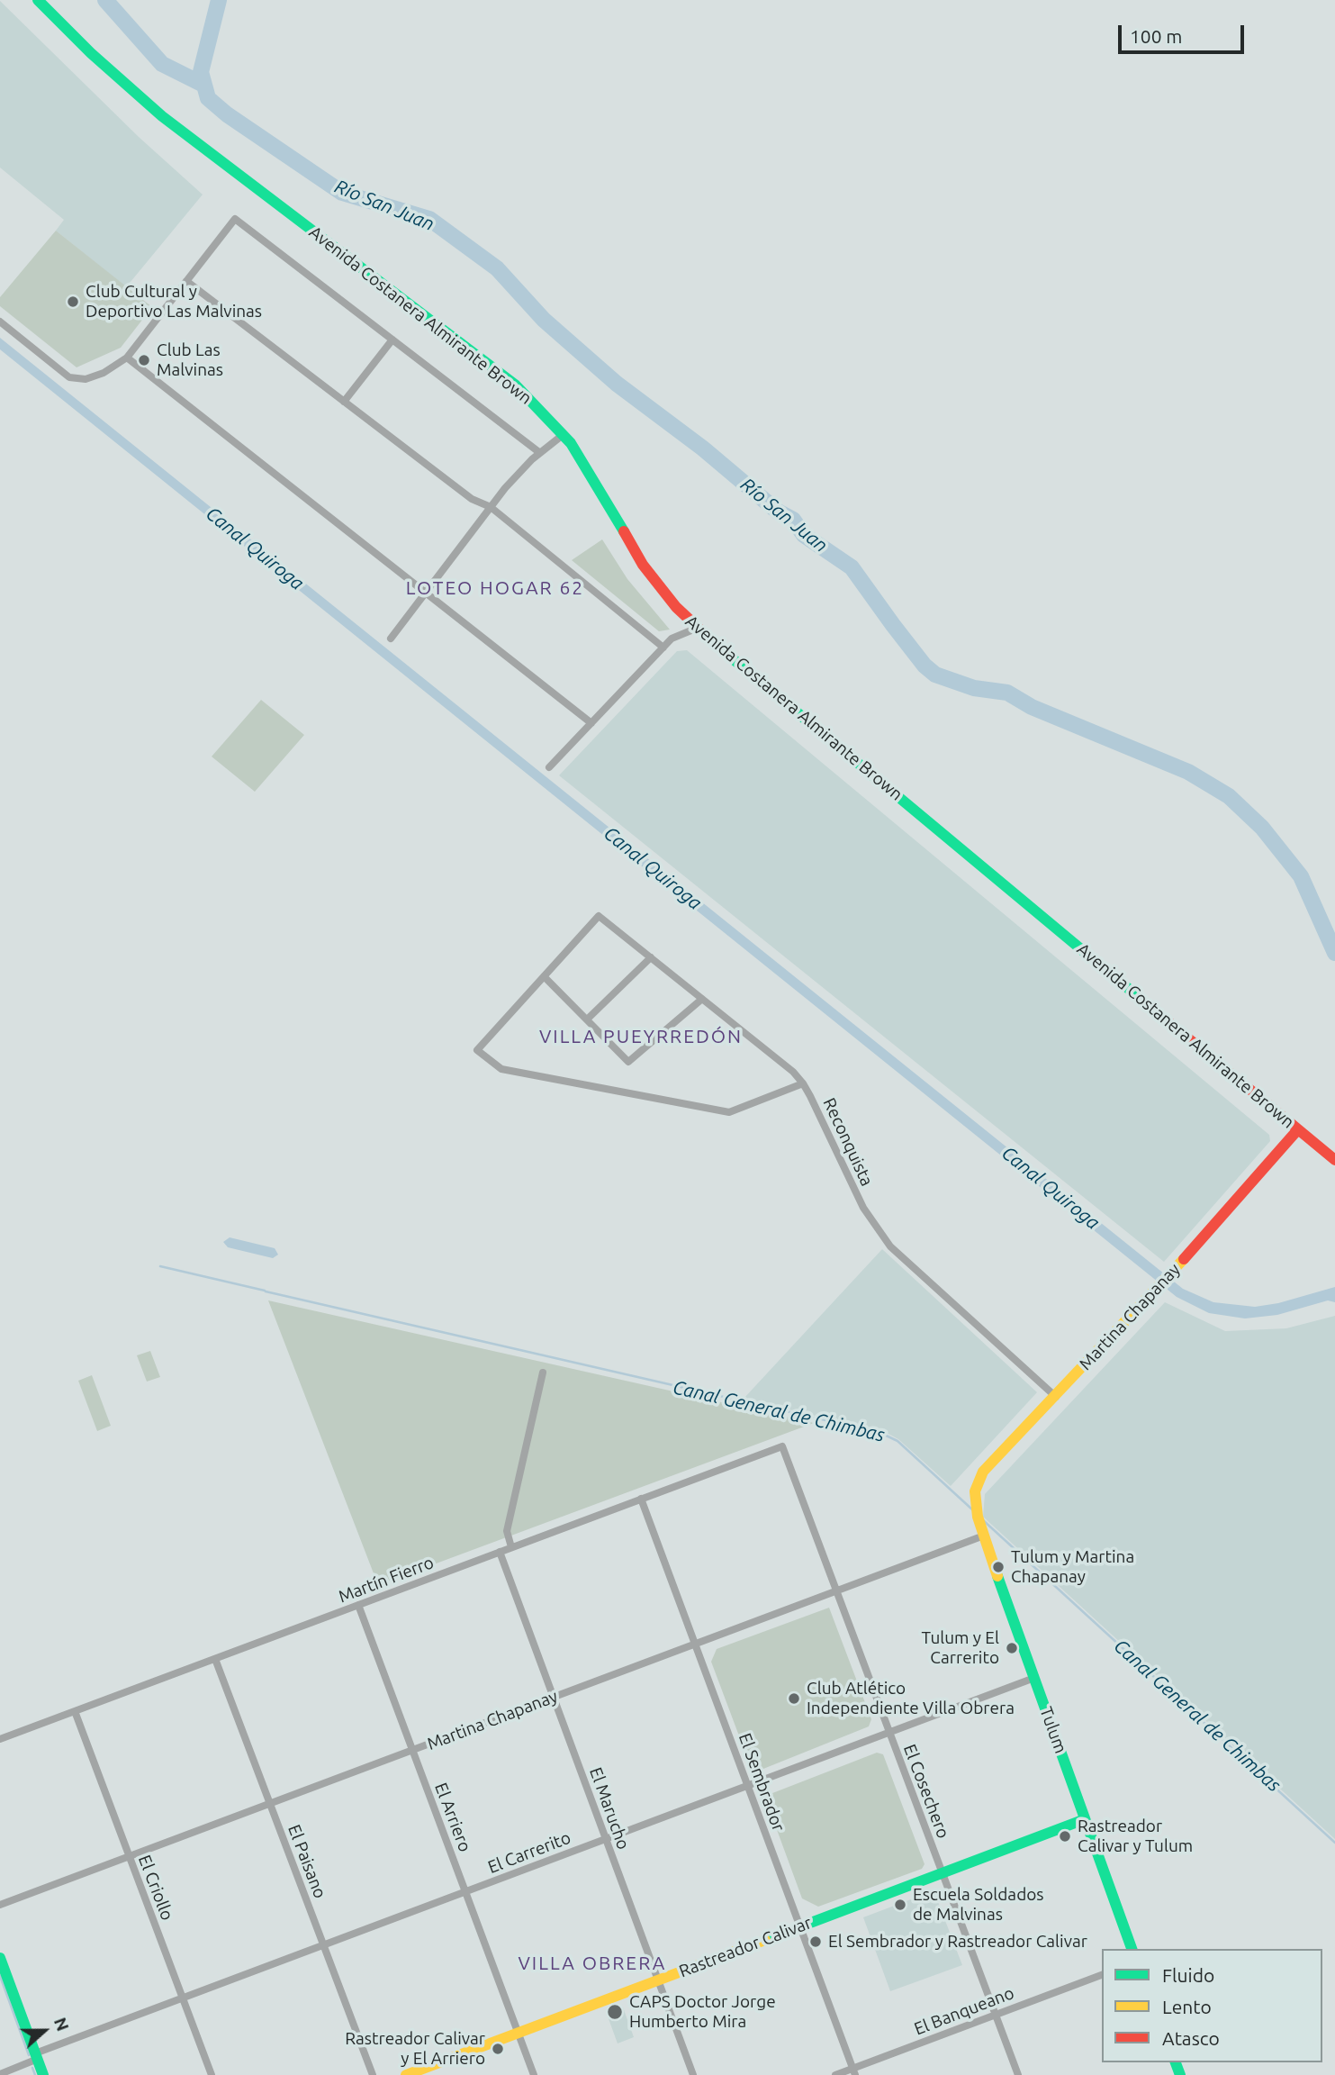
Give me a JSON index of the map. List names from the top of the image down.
{
  "streets": {
    "main road": [
      "Avenida Costanera Almirante Brown",
      "Martina Chapanay",
      "Tulum",
      "Rastreador Calivar"
    ],
    "street": [
      "Reconquista",
      "Martín Fierro",
      "El Sembrador",
      "El Cosechero",
      "El Marucho",
      "El Arriero",
      "El Carrerito",
      "El Paisano",
      "El Criollo",
      "El Banqueano"
    ]
  },
  "crossings": [
    ["Avenida Costanera Almirante Brown", "Martina Chapanay"],
    ["Reconquista", "Martina Chapanay"],
    ["Martina Chapanay", "Tulum"],
    ["Martina Chapanay", "El Sembrador"],
    ["Martina Chapanay", "El Cosechero"],
    ["Martina Chapanay", "El Marucho"],
    ["Martina Chapanay", "El Arriero"],
    ["Martina Chapanay", "El Paisano"],
    ["Martina Chapanay", "El Criollo"],
    ["Martín Fierro", "El Sembrador"],
    ["Martín Fierro", "El Cosechero"],
    ["Martín Fierro", "El Marucho"],
    ["Martín Fierro", "El Arriero"],
    ["Martín Fierro", "El Paisano"],
    ["Martín Fierro", "El Criollo"],
    ["Tulum", "El Carrerito"],
    ["Tulum", "Rastreador Calivar"],
    ["El Sembrador", "El Carrerito"],
    ["El Sembrador", "Rastreador Calivar"],
    ["El Sembrador", "El Banqueano"],
    ["El Cosechero", "El Carrerito"],
    ["El Cosechero", "Rastreador Calivar"],
    ["El Cosechero", "El Banqueano"],
    ["El Marucho", "El Carrerito"],
    ["El Marucho", "Rastreador Calivar"],
    ["El Arriero", "El Carrerito"],
    ["El Arriero", "Rastreador Calivar"],
    ["El Carrerito", "El Paisano"],
    ["El Carrerito", "El Criollo"]
  ],
  "districts": ["LOTEO HOGAR 62", "VILLA PUEYRREDÓN", "VILLA OBRERA"],
  "water": ["Río San Juan", "Canal Quiroga", "Canal General de Chimbas"],
  "places": [
    "Club Cultural y Deportivo Las Malvinas",
    "Club Las Malvinas",
    "Tulum y Martina Chapanay",
    "Tulum y El Carrerito",
    "Club Atlético Independiente Villa Obrera",
    "Rastreador Calivar y Tulum",
    "Escuela Soldados de Malvinas",
    "El Sembrador y Rastreador Calivar",
    "CAPS Doctor Jorge Humberto Mira",
    "Rastreador Calivar y El Arriero"
  ],
  "legend": ["Fluido", "Lento", "Atasco"],
  "scale_bar": "100 m",
  "north": "right"
}
